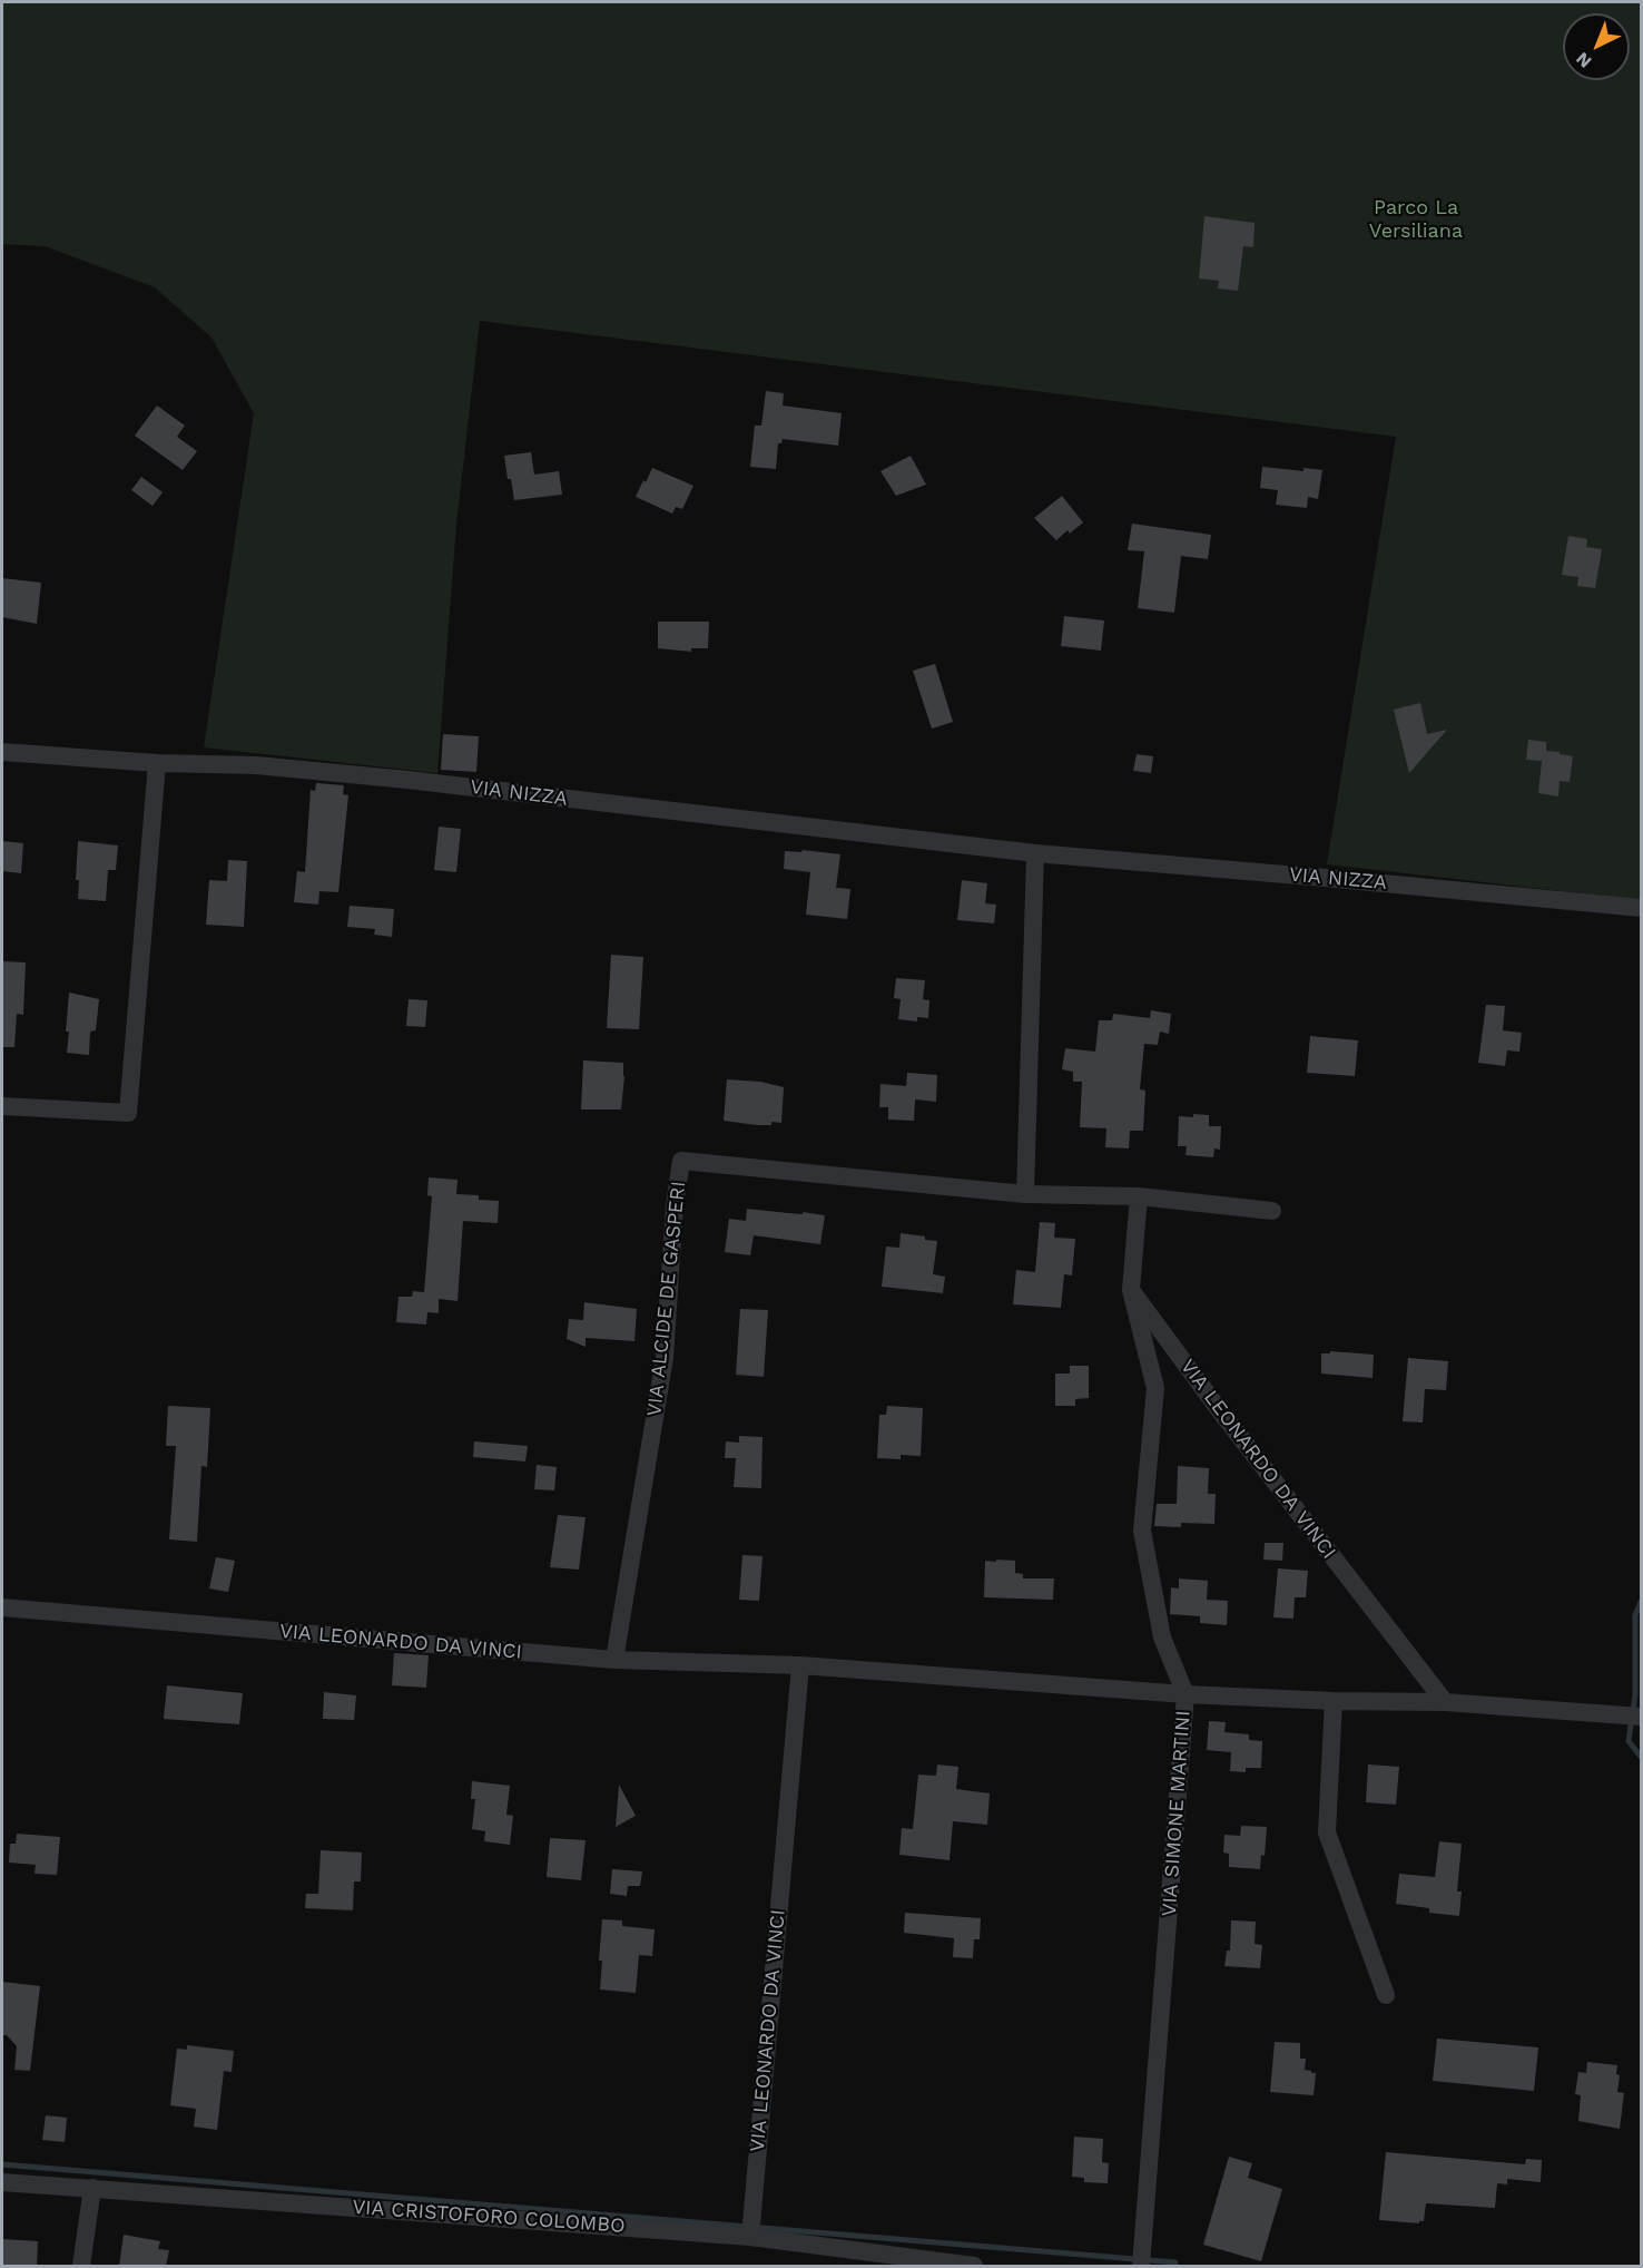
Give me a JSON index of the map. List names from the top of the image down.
{
  "streets": {
    "street": [
      "VIA NIZZA",
      "VIA ALCIDE DE GASPERI",
      "VIA LEONARDO DA VINCI",
      "VIA SIMONE MARTINI",
      "VIA CRISTOFORO COLOMBO"
    ]
  },
  "crossings": [
    ["VIA ALCIDE DE GASPERI", "VIA LEONARDO DA VINCI"],
    ["VIA LEONARDO DA VINCI", "VIA SIMONE MARTINI"],
    ["VIA LEONARDO DA VINCI", "VIA CRISTOFORO COLOMBO"]
  ],
  "parks": ["Parco La Versiliana"],
  "north": "bottom left"
}
